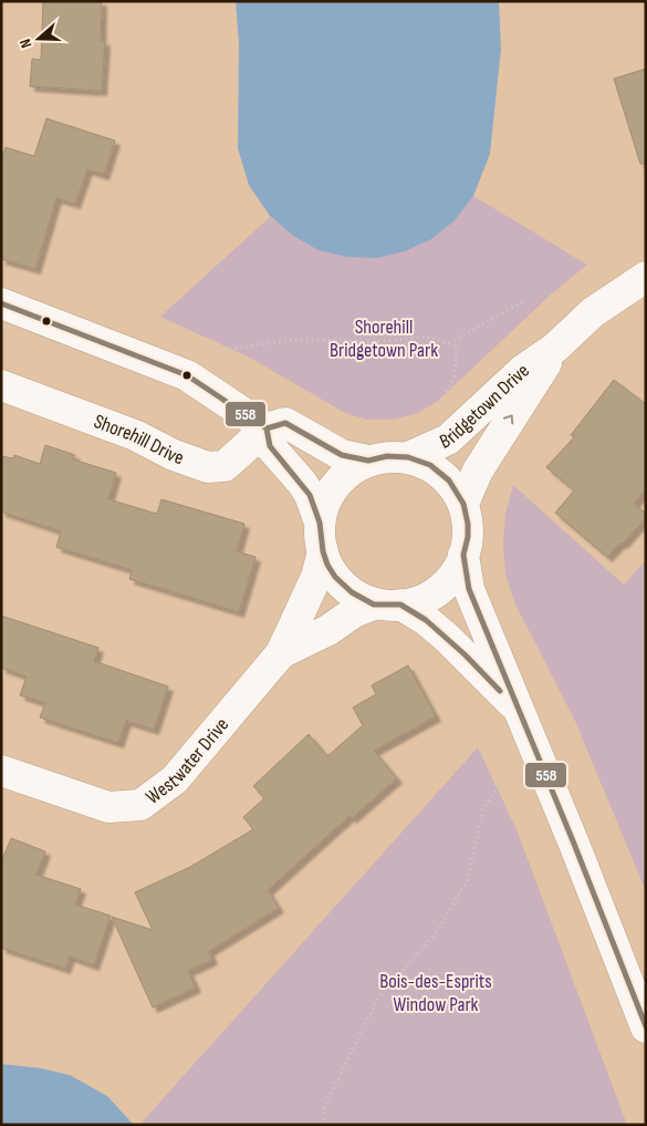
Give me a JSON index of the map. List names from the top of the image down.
{
  "streets": {
    "street": ["Bridgetown Drive", "Shorehill Drive", "Westwater Drive"]
  },
  "crossings": [
    ["Bridgetown Drive", "Westwater Drive"]
  ],
  "parks": ["Shorehill Bridgetown Park", "Bois-des-Esprits Window Park"],
  "lines": ["transit line 558"],
  "north": "left"
}
